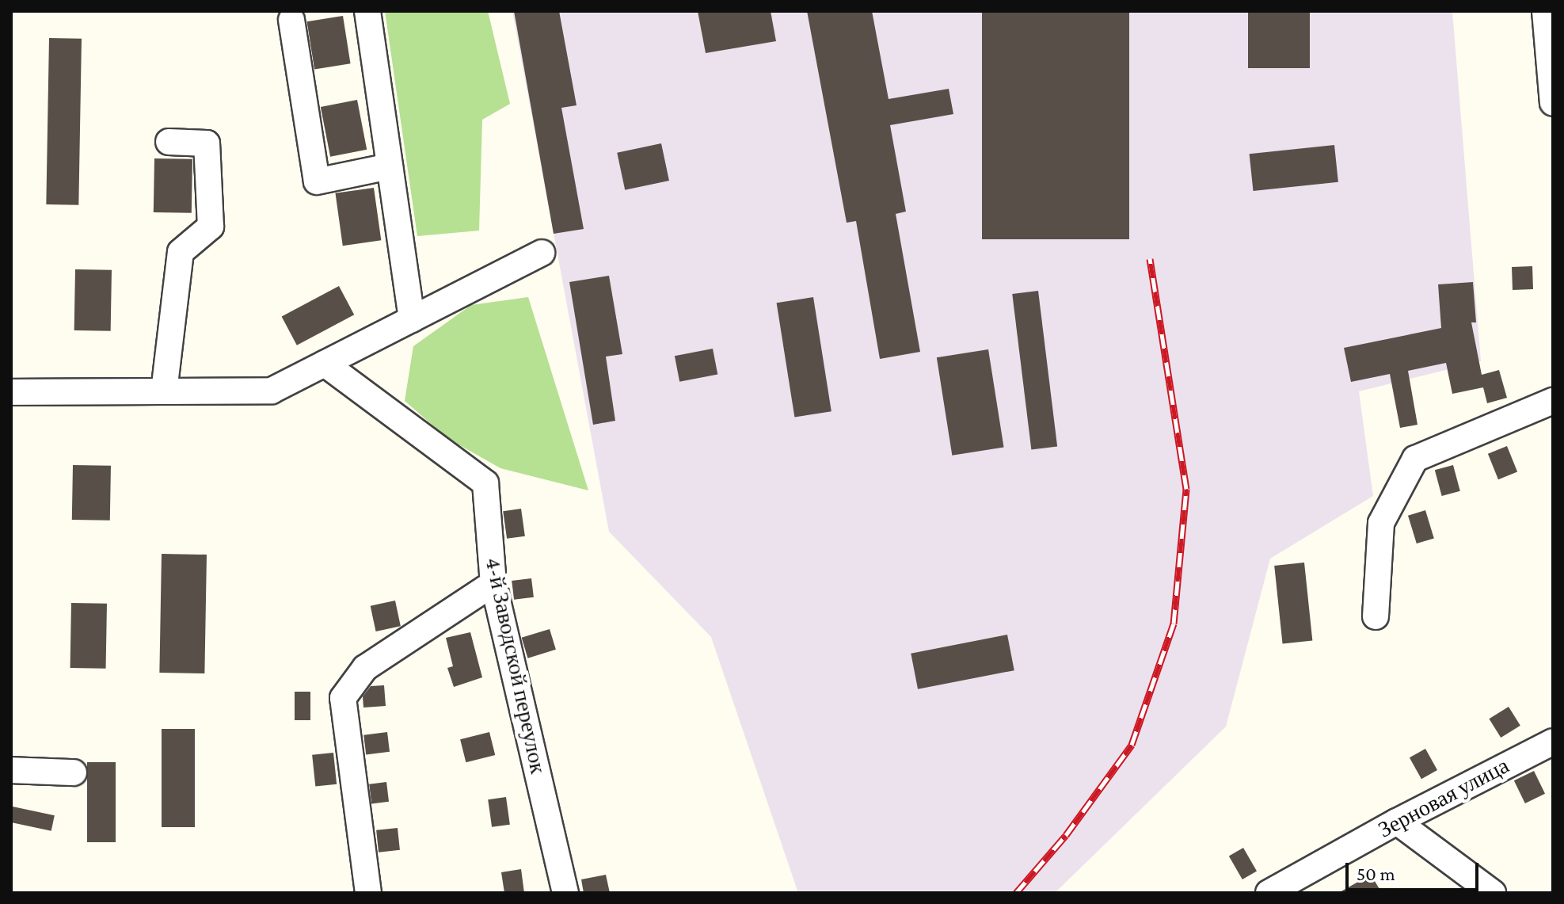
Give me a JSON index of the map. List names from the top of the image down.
{
  "streets": {
    "street": ["4-й Заводской переулок", "Зерновая улица"]
  },
  "scale_bar": "50 m"
}
